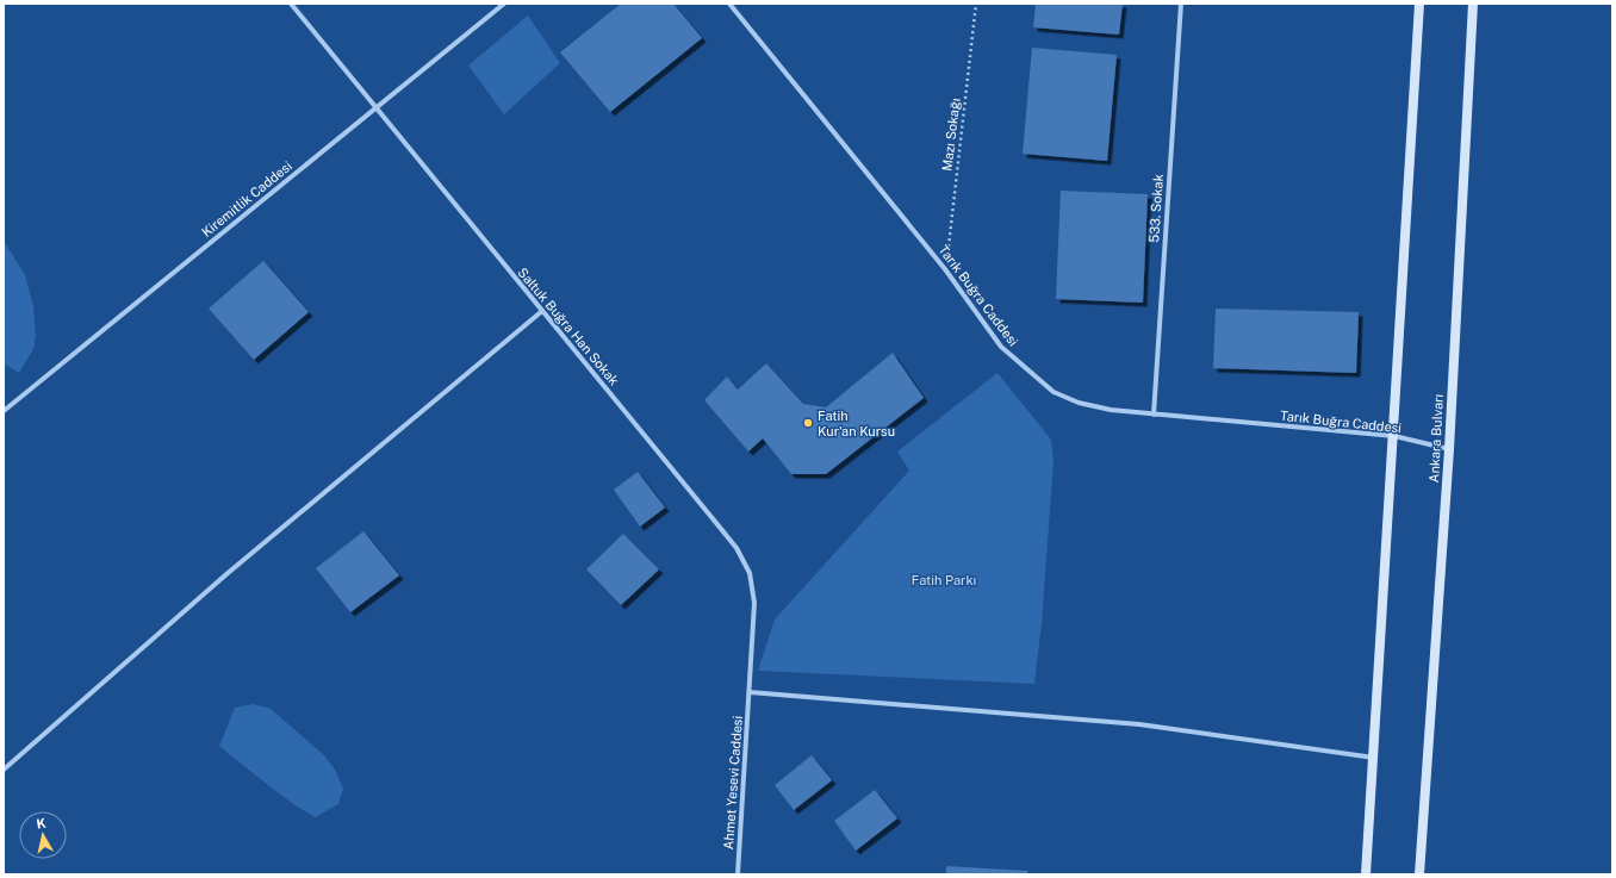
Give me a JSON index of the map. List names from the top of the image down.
{
  "streets": {
    "main road": ["Ankara Bulvarı"],
    "street": [
      "Kiremitlik Caddesi",
      "533. Sokak",
      "Tarık Buğra Caddesi",
      "Saltuk Buğra Han Sokak",
      "Ahmet Yesevi Caddesi"
    ],
    "path": ["Mazı Sokağı"]
  },
  "crossings": [
    ["Mazı Sokağı", "Tarık Buğra Caddesi"],
    ["Kiremitlik Caddesi", "Saltuk Buğra Han Sokak"],
    ["533. Sokak", "Tarık Buğra Caddesi"],
    ["Tarık Buğra Caddesi", "Ankara Bulvarı"],
    ["Saltuk Buğra Han Sokak", "Ahmet Yesevi Caddesi"]
  ],
  "parks": ["Fatih Parkı"],
  "places": ["Fatih Kur'an Kursu"],
  "north": "top"
}
